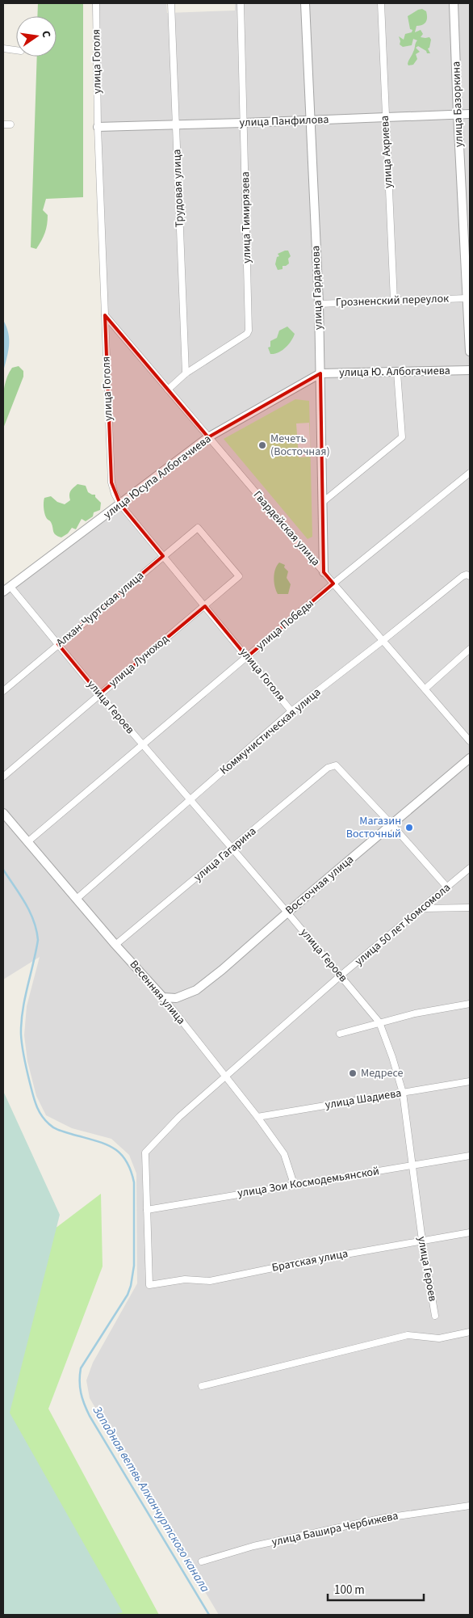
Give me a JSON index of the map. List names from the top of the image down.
{
  "streets": {
    "street": [
      "улица Гоголя",
      "улица Базоркина",
      "улица Панфилова",
      "улица Ахриева",
      "Трудовая улица",
      "улица Тимирязева",
      "улица Гарданова",
      "Грозненский переулок",
      "улица Ю. Албогачиева",
      "улица Юсупа Албогачиева",
      "Гвардейская улица",
      "Алхан-Чуртская улица",
      "улица Победы",
      "улица Луноход",
      "улица Героев",
      "Коммунистическая улица",
      "улица Гагарина",
      "Восточная улица",
      "улица 50 лет Комсомола",
      "Весенняя улица",
      "улица Шадиева",
      "улица Зои Космодемьянской",
      "Братская улица",
      "улица Башира Чербижева"
    ]
  },
  "crossings": [
    ["улица Гоголя", "улица Панфилова"],
    ["улица Гоголя", "улица Юсупа Албогачиева"],
    ["улица Гоголя", "Гвардейская улица"],
    ["улица Гоголя", "Алхан-Чуртская улица"],
    ["улица Гоголя", "улица Победы"],
    ["улица Гоголя", "улица Луноход"],
    ["улица Гоголя", "Коммунистическая улица"],
    ["улица Базоркина", "улица Панфилова"],
    ["улица Базоркина", "Грозненский переулок"],
    ["улица Панфилова", "улица Ахриева"],
    ["улица Панфилова", "Трудовая улица"],
    ["улица Панфилова", "улица Тимирязева"],
    ["улица Панфилова", "улица Гарданова"],
    ["улица Ахриева", "Грозненский переулок"],
    ["Трудовая улица", "улица Тимирязева"],
    ["улица Тимирязева", "Гвардейская улица"],
    ["улица Гарданова", "Грозненский переулок"],
    ["улица Гарданова", "улица Ю. Албогачиева"],
    ["улица Гарданова", "улица Юсупа Албогачиева"],
    ["улица Гарданова", "Гвардейская улица"],
    ["улица Ю. Албогачиева", "улица Юсупа Албогачиева"],
    ["улица Юсупа Албогачиева", "Гвардейская улица"],
    ["улица Юсупа Албогачиева", "улица Героев"],
    ["Гвардейская улица", "улица Победы"],
    ["Гвардейская улица", "Коммунистическая улица"],
    ["Алхан-Чуртская улица", "улица Луноход"],
    ["Алхан-Чуртская улица", "улица Героев"],
    ["улица Победы", "улица Героев"],
    ["улица Победы", "Весенняя улица"],
    ["улица Луноход", "улица Героев"],
    ["улица Героев", "Коммунистическая улица"],
    ["улица Героев", "улица Гагарина"],
    ["улица Героев", "Восточная улица"],
    ["улица Героев", "улица 50 лет Комсомола"],
    ["улица Героев", "улица Шадиева"],
    ["улица Героев", "улица Зои Космодемьянской"],
    ["улица Героев", "Братская улица"],
    ["Коммунистическая улица", "Весенняя улица"],
    ["улица Гагарина", "Восточная улица"],
    ["улица Гагарина", "Весенняя улица"],
    ["Восточная улица", "Весенняя улица"],
    ["улица 50 лет Комсомола", "Весенняя улица"],
    ["улица 50 лет Комсомола", "улица Зои Космодемьянской"],
    ["улица 50 лет Комсомола", "Братская улица"],
    ["Весенняя улица", "улица Шадиева"],
    ["Весенняя улица", "улица Зои Космодемьянской"]
  ],
  "water": ["Западная ветвь Алханчуртского канала"],
  "places": ["Мечеть (Восточная)", "Магазин Восточный", "Медресе"],
  "scale_bar": "100 m",
  "north": "right"
}
